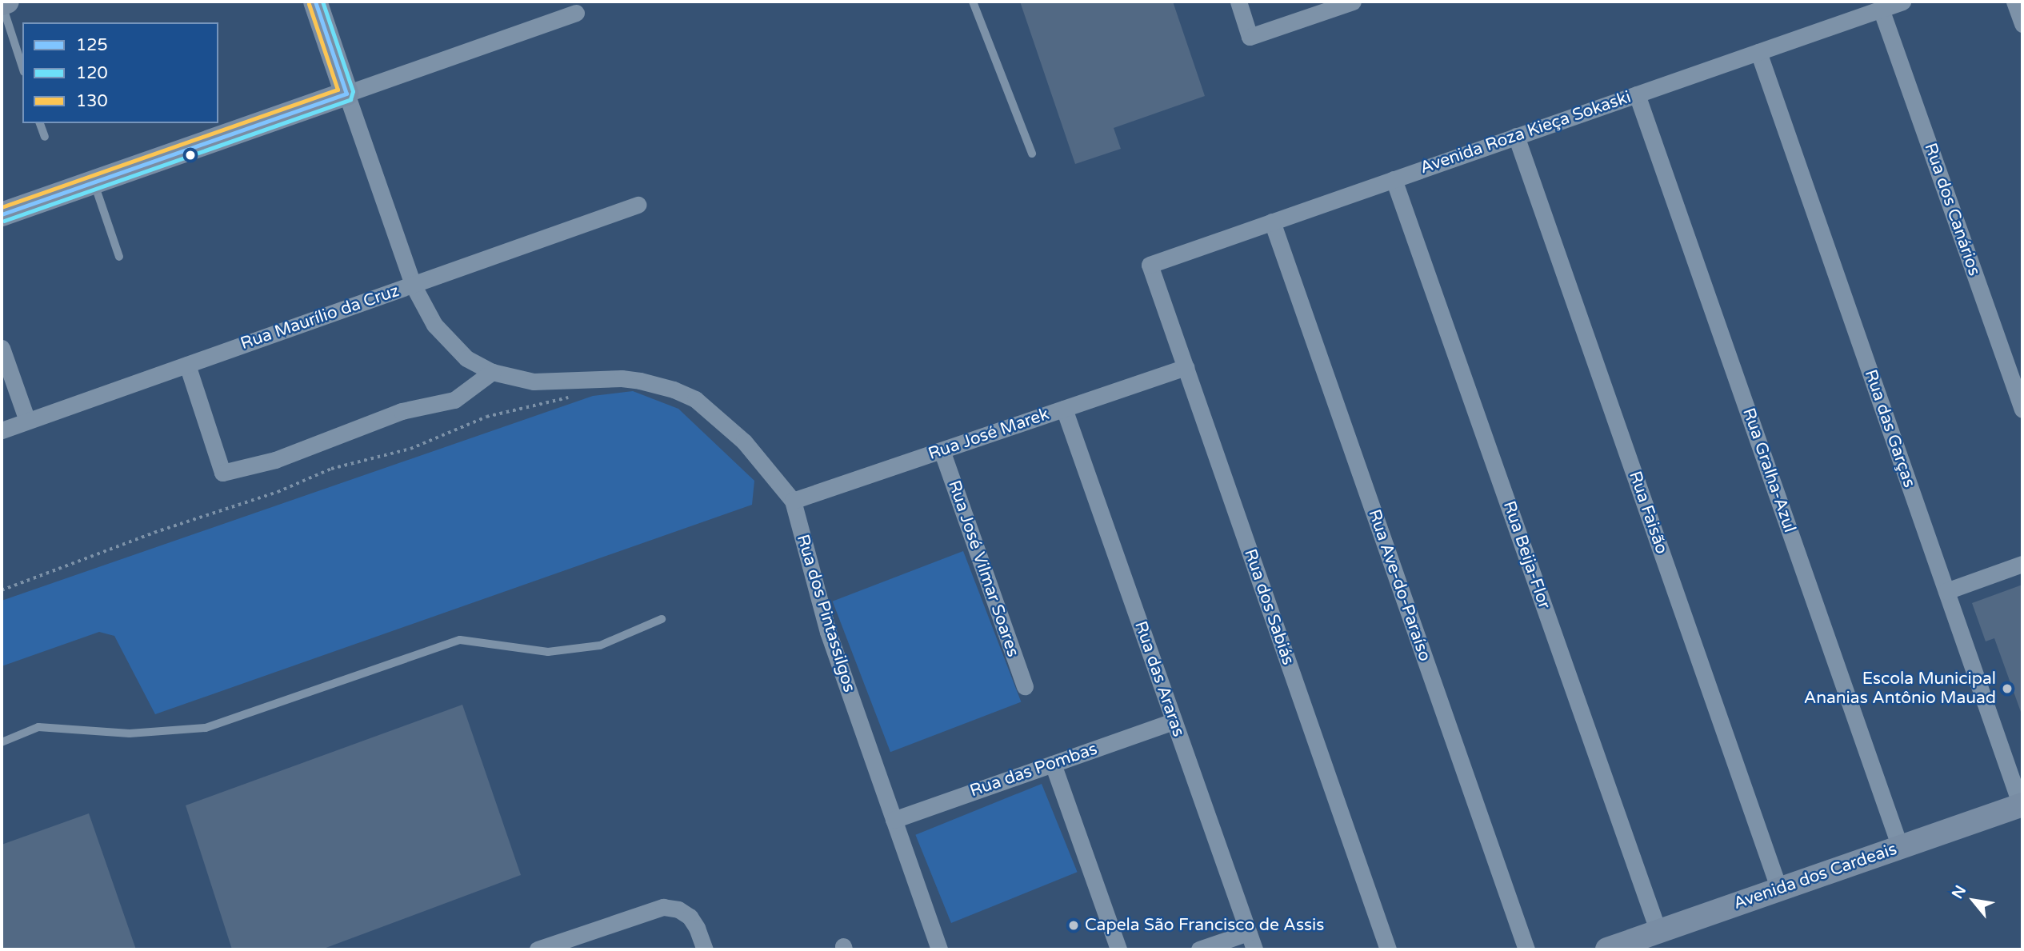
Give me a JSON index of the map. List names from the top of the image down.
{
  "streets": {
    "main road": ["Avenida dos Cardeais"],
    "street": [
      "Avenida Roza Kieça Sokaski",
      "Rua dos Canários",
      "Rua Maurílio da Cruz",
      "Rua das Garças",
      "Rua José Marek",
      "Rua Gralha-Azul",
      "Rua Faisão",
      "Rua Beija-Flor",
      "Rua José Vilmar Soares",
      "Rua Ave-do-Paraíso",
      "Rua dos Sabiás",
      "Rua dos Pintassilgos",
      "Rua das Araras",
      "Rua das Pombas"
    ]
  },
  "crossings": [
    ["Avenida Roza Kieça Sokaski", "Rua dos Canários"],
    ["Avenida Roza Kieça Sokaski", "Rua das Garças"],
    ["Avenida Roza Kieça Sokaski", "Rua Gralha-Azul"],
    ["Avenida Roza Kieça Sokaski", "Rua Faisão"],
    ["Avenida Roza Kieça Sokaski", "Rua Beija-Flor"],
    ["Avenida Roza Kieça Sokaski", "Rua Ave-do-Paraíso"],
    ["Avenida Roza Kieça Sokaski", "Rua dos Sabiás"],
    ["Rua Maurílio da Cruz", "Rua dos Pintassilgos"],
    ["Rua das Garças", "Avenida dos Cardeais"],
    ["Rua José Marek", "Rua José Vilmar Soares"],
    ["Rua José Marek", "Rua dos Sabiás"],
    ["Rua José Marek", "Rua dos Pintassilgos"],
    ["Rua José Marek", "Rua das Araras"],
    ["Rua Gralha-Azul", "Avenida dos Cardeais"],
    ["Rua Faisão", "Avenida dos Cardeais"],
    ["Rua Beija-Flor", "Avenida dos Cardeais"],
    ["Rua dos Pintassilgos", "Rua das Pombas"],
    ["Rua das Araras", "Rua das Pombas"]
  ],
  "places": ["Escola Municipal Ananias Antônio Mauad", "Capela São Francisco de Assis"],
  "lines": ["transit line 125", "transit line 120", "transit line 130"],
  "legend": ["125", "120", "130"],
  "north": "top left"
}
